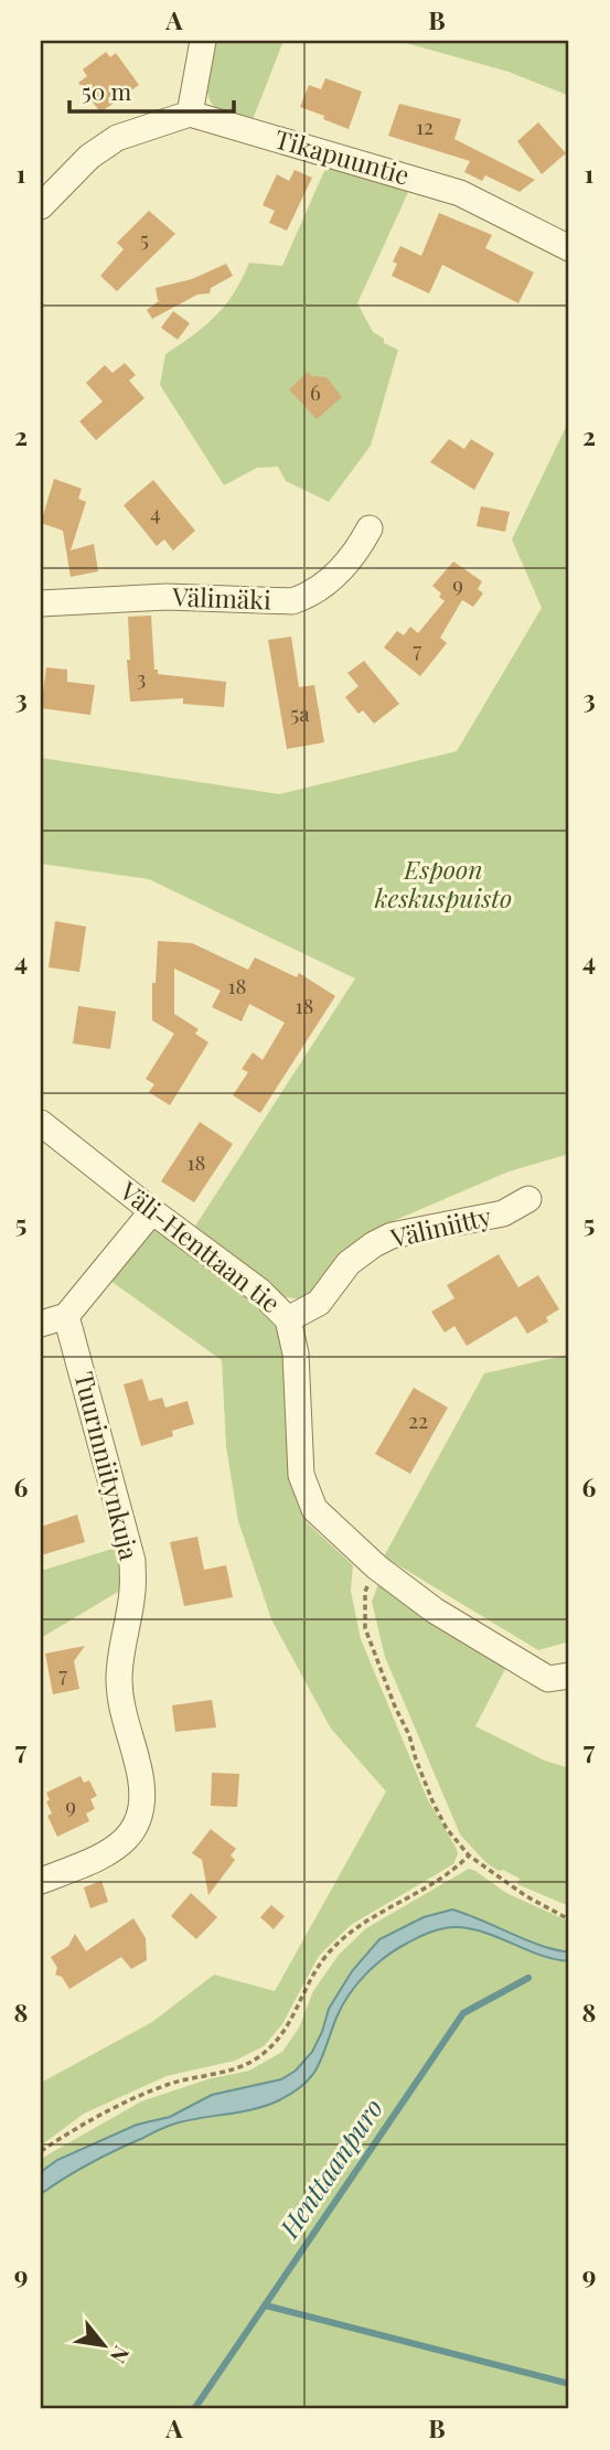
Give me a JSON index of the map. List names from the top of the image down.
{
  "streets": {
    "street": [
      "Tikapuuntie",
      "Välimäki",
      "Väliniitty",
      "Väli-Henttaan tie",
      "Tuurinniitynkuja"
    ]
  },
  "crossings": [
    ["Väliniitty", "Väli-Henttaan tie"]
  ],
  "water": ["Henttaanpuro"],
  "parks": ["Espoon keskuspuisto"],
  "house_numbers": [
    "12",
    "5",
    "6",
    "4",
    "9",
    "7",
    "3",
    "5a",
    "18",
    "18",
    "18",
    "22",
    "7",
    "9"
  ],
  "scale_bar": "50 m",
  "north": "bottom right",
  "grid": {
    "columns": ["A", "B"],
    "rows": [
      "1",
      "2",
      "3",
      "4",
      "5",
      "6",
      "7",
      "8",
      "9"
    ]
  }
}
